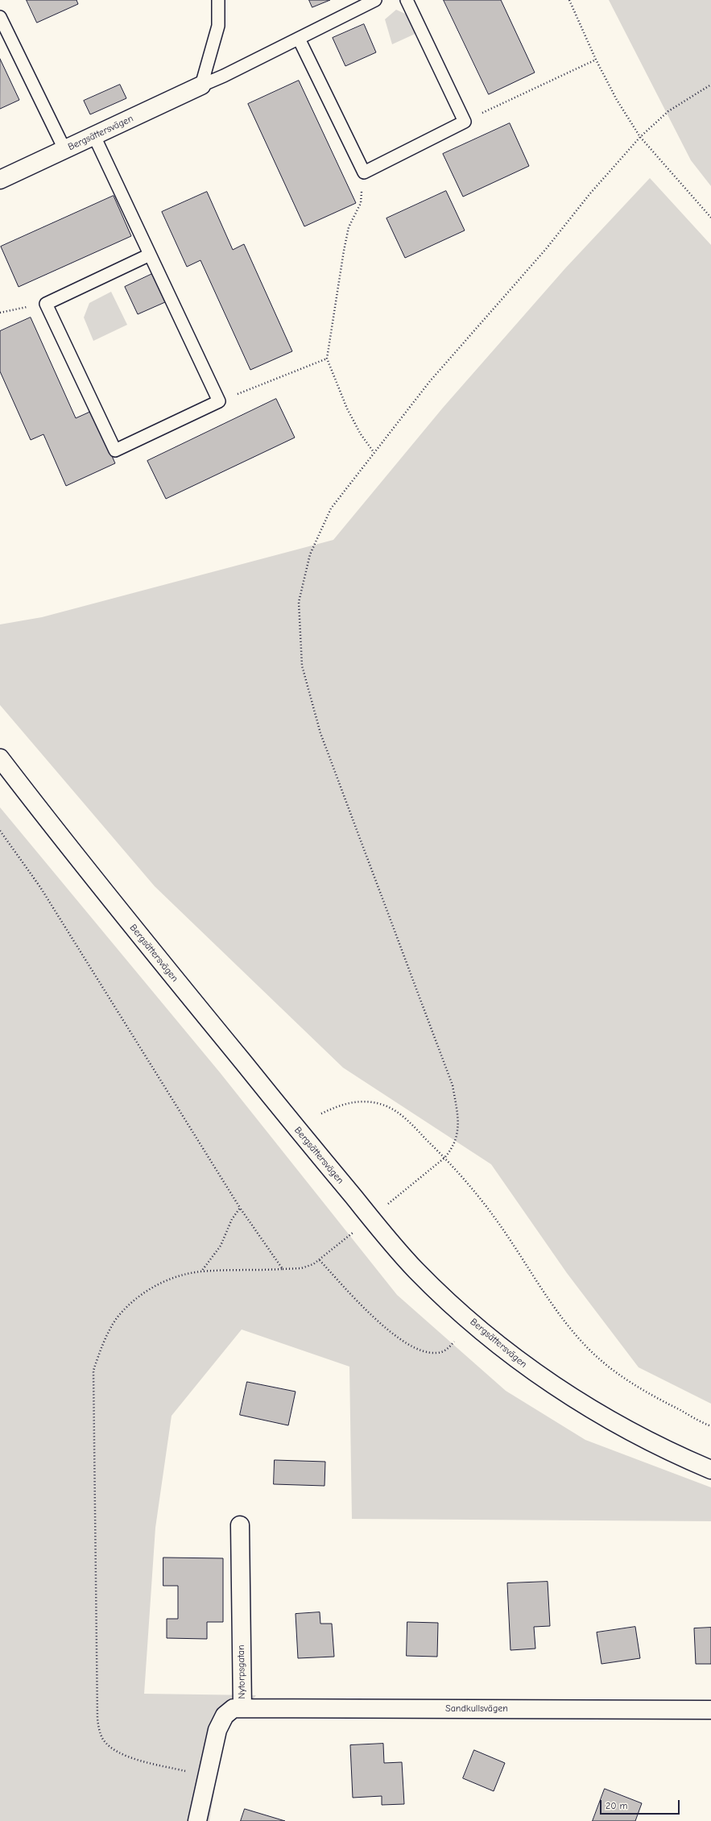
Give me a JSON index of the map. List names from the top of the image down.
{
  "streets": {
    "street": ["Bergsättersvägen", "Nytorpsgatan", "Sandkullsvägen"]
  },
  "crossings": [
    ["Nytorpsgatan", "Sandkullsvägen"]
  ],
  "scale_bar": "20 m"
}
